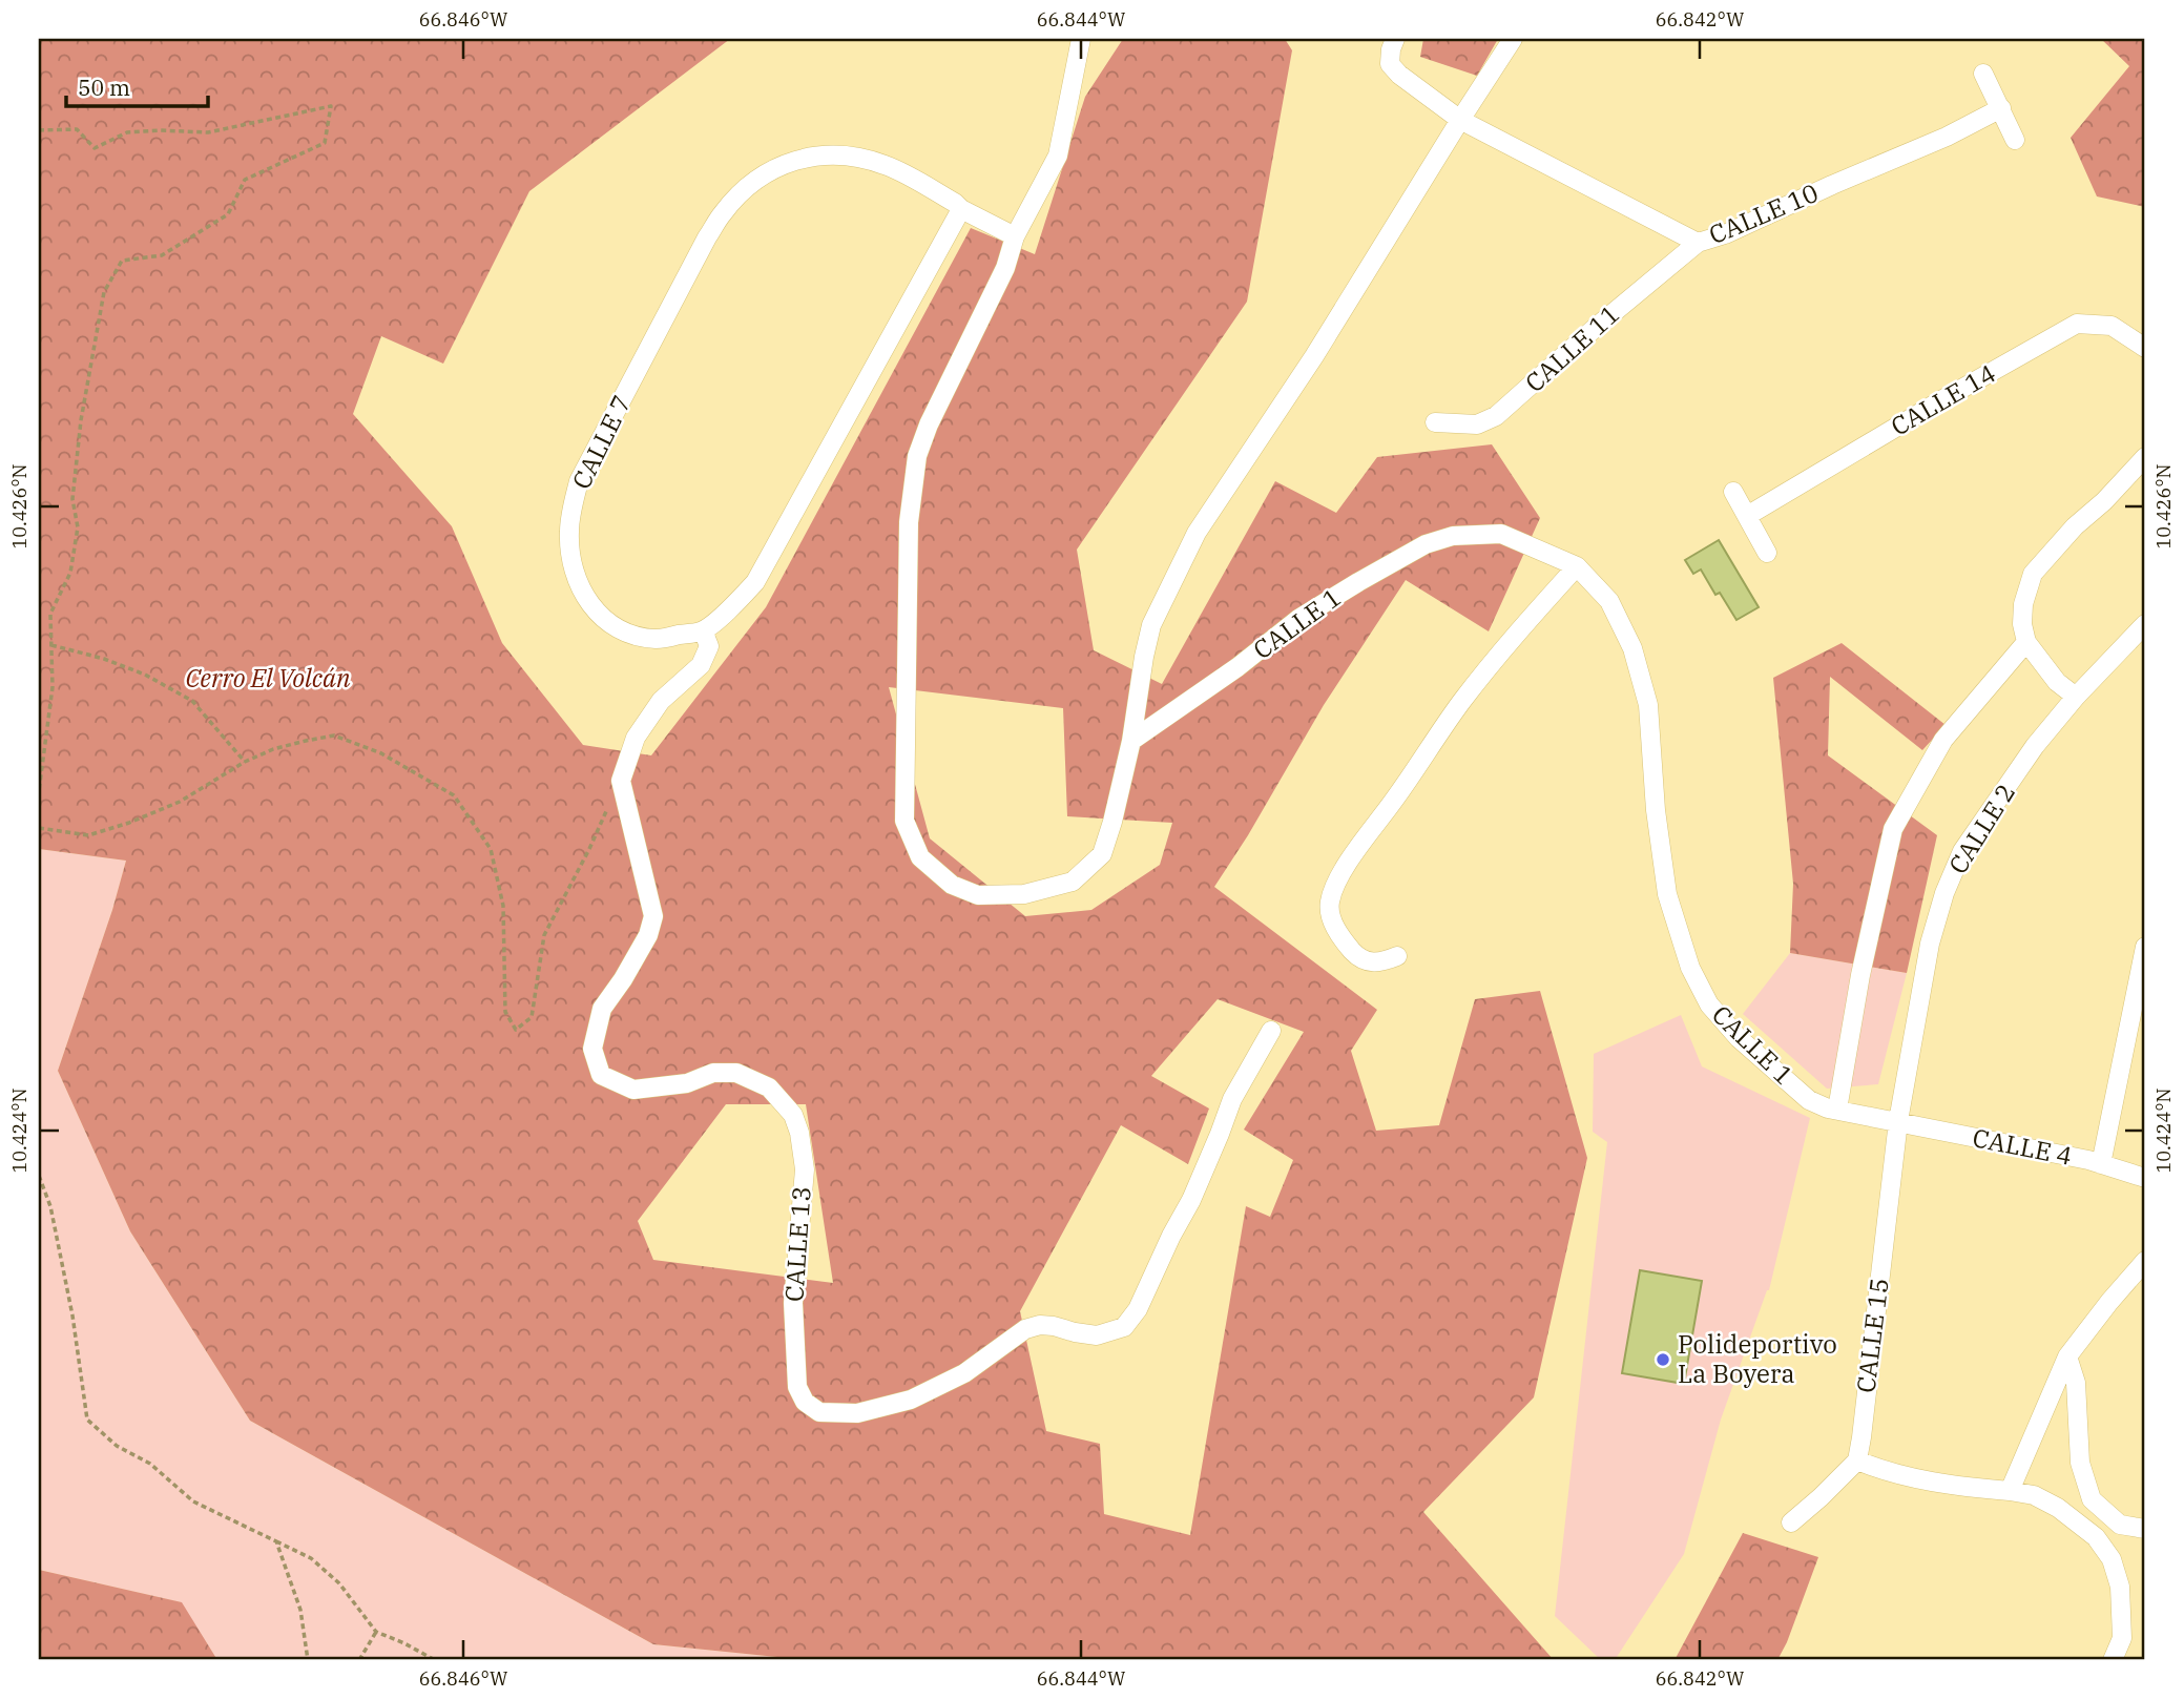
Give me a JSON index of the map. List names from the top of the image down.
{
  "streets": {
    "street": [
      "CALLE 10",
      "CALLE 11",
      "CALLE 14",
      "CALLE 7",
      "CALLE 1",
      "CALLE 2",
      "CALLE 4",
      "CALLE 13",
      "CALLE 15"
    ]
  },
  "crossings": [
    ["CALLE 10", "CALLE 11"],
    ["CALLE 1", "CALLE 2"],
    ["CALLE 1", "CALLE 4"],
    ["CALLE 1", "CALLE 15"],
    ["CALLE 2", "CALLE 4"],
    ["CALLE 2", "CALLE 15"],
    ["CALLE 4", "CALLE 15"]
  ],
  "parks": ["Cerro El Volcán"],
  "places": ["Polideportivo La Boyera"],
  "scale_bar": "50 m",
  "coordinates": [
    "66.846°W",
    "66.844°W",
    "66.842°W",
    "10.426°N",
    "10.424°N"
  ]
}
